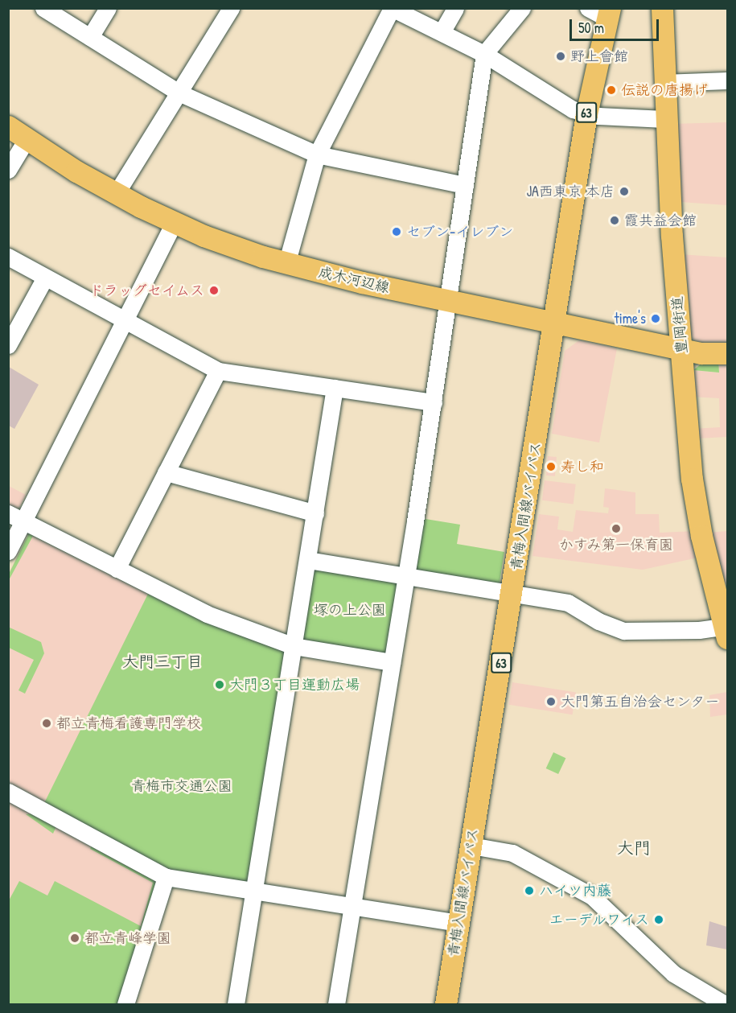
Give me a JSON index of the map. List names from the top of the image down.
{
  "streets": {
    "main road": [
      "63",
      "成木河辺線",
      "豊岡街道",
      "青梅入間線バイパス"
    ]
  },
  "crossings": [
    ["成木河辺線", "豊岡街道"],
    ["成木河辺線", "青梅入間線バイパス"]
  ],
  "districts": ["大門三丁目", "大門"],
  "parks": ["塚の上公園", "青梅市交通公園"],
  "places": [
    "野上會館",
    "伝説の唐揚げ",
    "JA西東京 本店",
    "霞共益会館",
    "セブン-イレブン",
    "ドラッグセイムス",
    "time's",
    "寿し和",
    "かすみ第一保育園",
    "大門３丁目運動広場",
    "大門第五自治会センター",
    "都立青梅看護専門学校",
    "ハイツ内藤",
    "エーデルワイス",
    "都立青峰学園"
  ],
  "scale_bar": "50 m"
}
